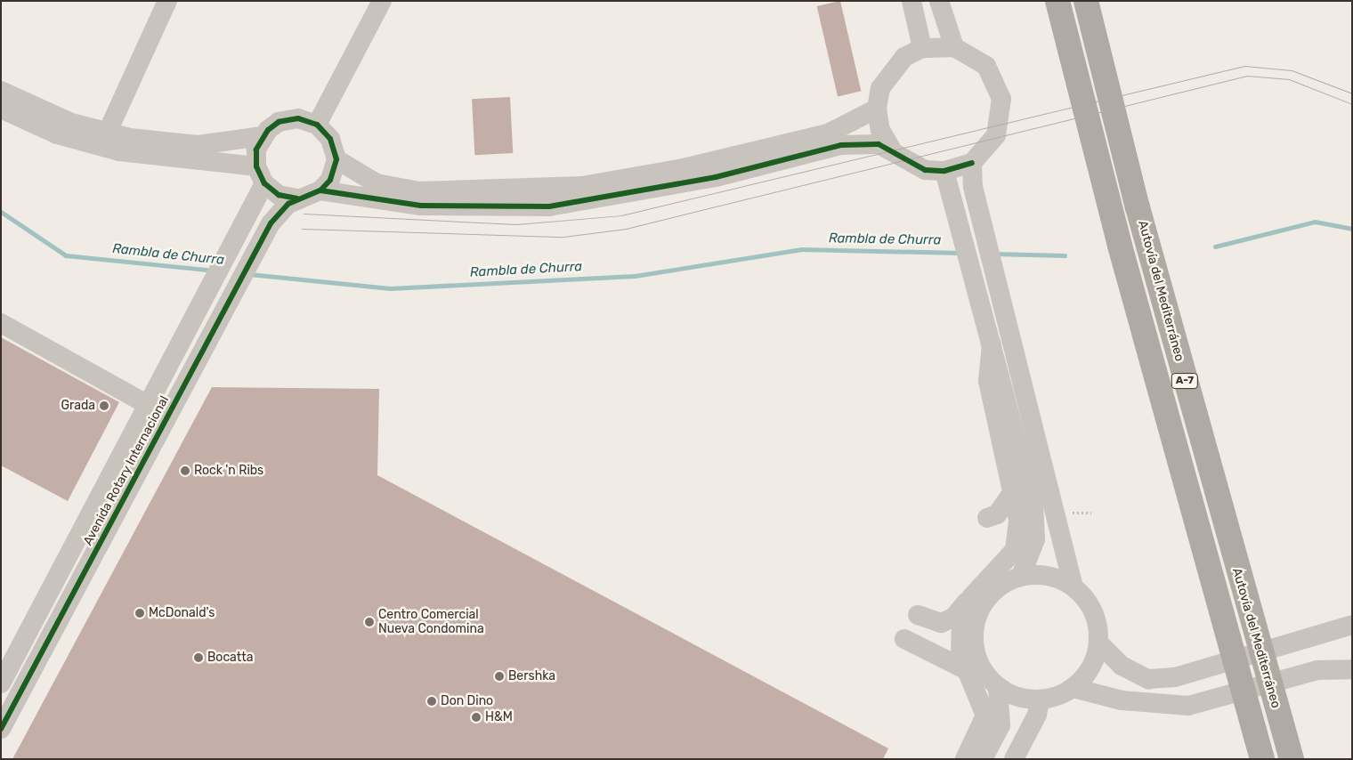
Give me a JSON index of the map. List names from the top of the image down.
{
  "streets": {
    "highway": ["Autovía del Mediterráneo", "A-7"],
    "street": ["Avenida Rotary Internacional"]
  },
  "water": ["Rambla de Churra"],
  "places": [
    "Grada",
    "Rock 'n Ribs",
    "McDonald's",
    "Centro Comercial Nueva Condomina",
    "Bocatta",
    "Bershka",
    "Don Dino",
    "H&M"
  ]
}
